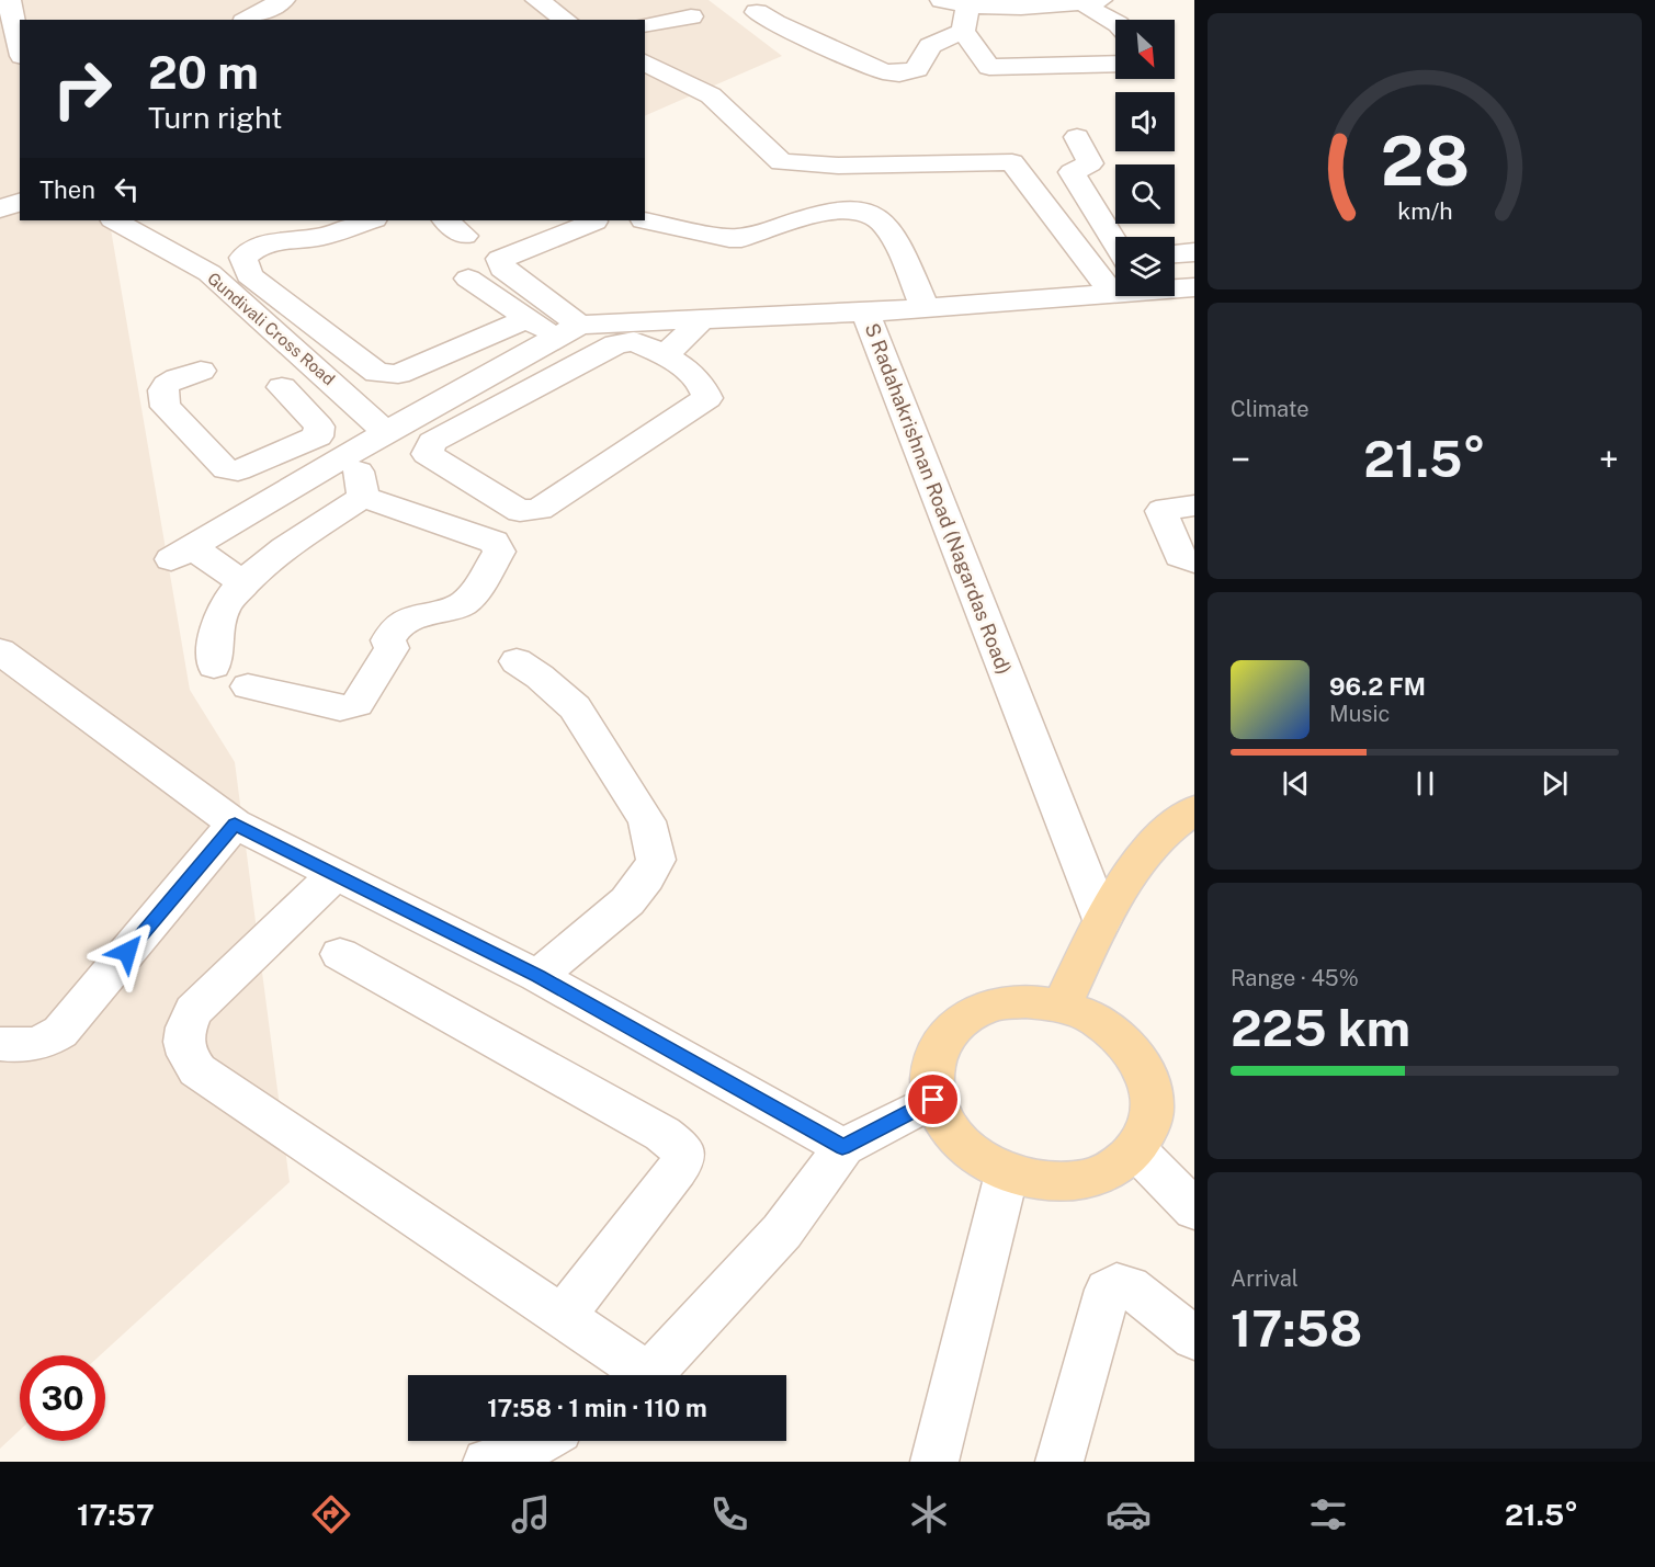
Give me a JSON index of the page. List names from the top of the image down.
{
  "streets": {
    "street": ["Gundivali Cross Road", "S Radahakrishnan Road (Nagardas Road)"]
  },
  "north": "bottom right",
  "page": {
    "turn": ["20 m", "Turn right"],
    "then": "Then",
    "tile": [
      "Climate",
      ["Range · 45%", "225 km"],
      ["Arrival", "17:58"]
    ],
    "heat": ["−", "21.5°", "+"],
    "song": ["96.2 FM", "Music"],
    "limit": "30",
    "trip": "17:58 · 1 min · 110 m",
    "tabs": ["17:57", "21.5°"],
    "gauge": ["28", "km/h"]
  }
}
